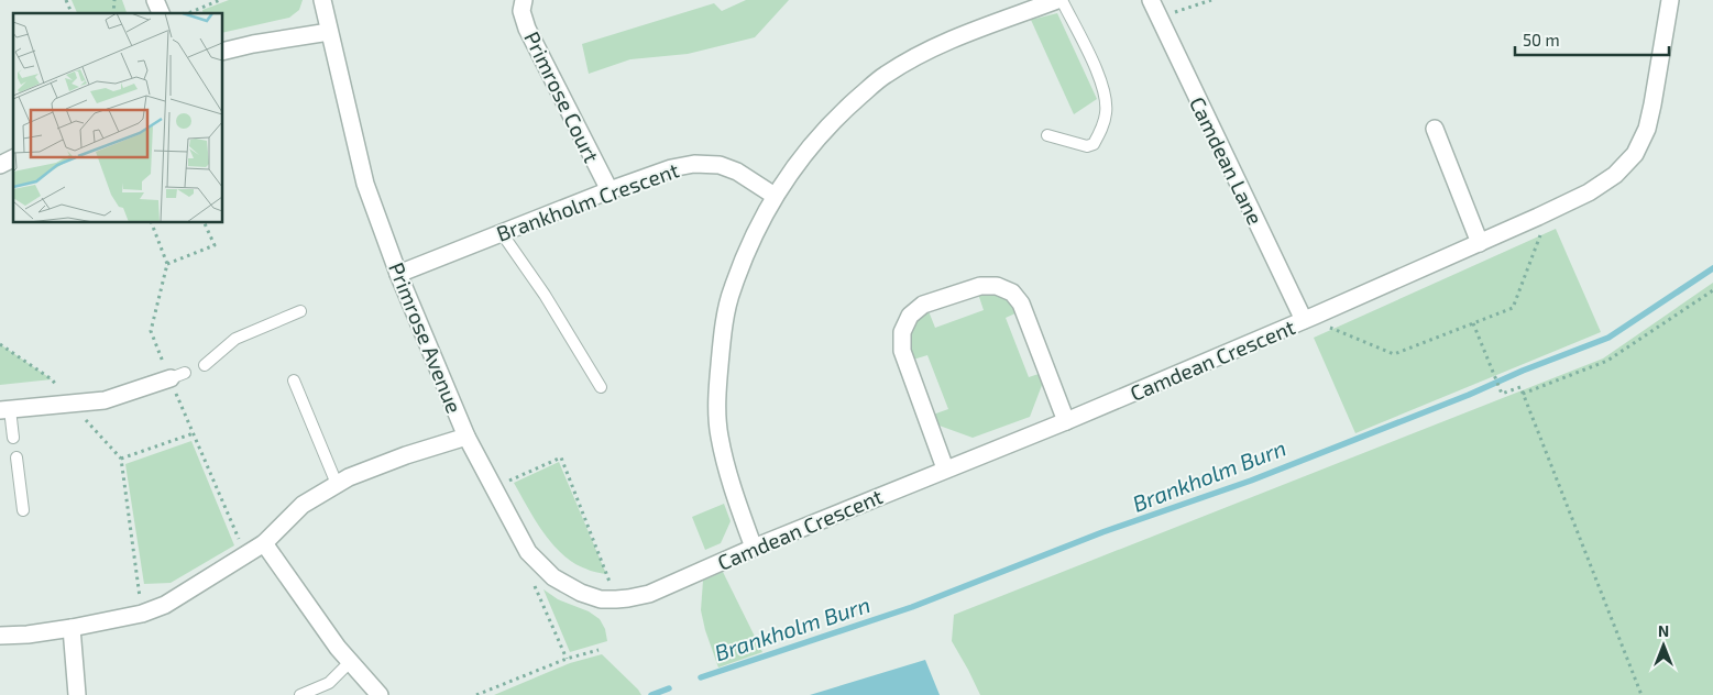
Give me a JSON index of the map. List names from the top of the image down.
{
  "streets": {
    "street": [
      "Primrose Court",
      "Camdean Lane",
      "Brankholm Crescent",
      "Primrose Avenue",
      "Camdean Crescent"
    ]
  },
  "crossings": [
    ["Primrose Court", "Brankholm Crescent"],
    ["Camdean Lane", "Camdean Crescent"],
    ["Brankholm Crescent", "Primrose Avenue"],
    ["Primrose Avenue", "Camdean Crescent"]
  ],
  "water": ["Brankholm Burn"],
  "scale_bar": "50 m",
  "north": "top"
}
